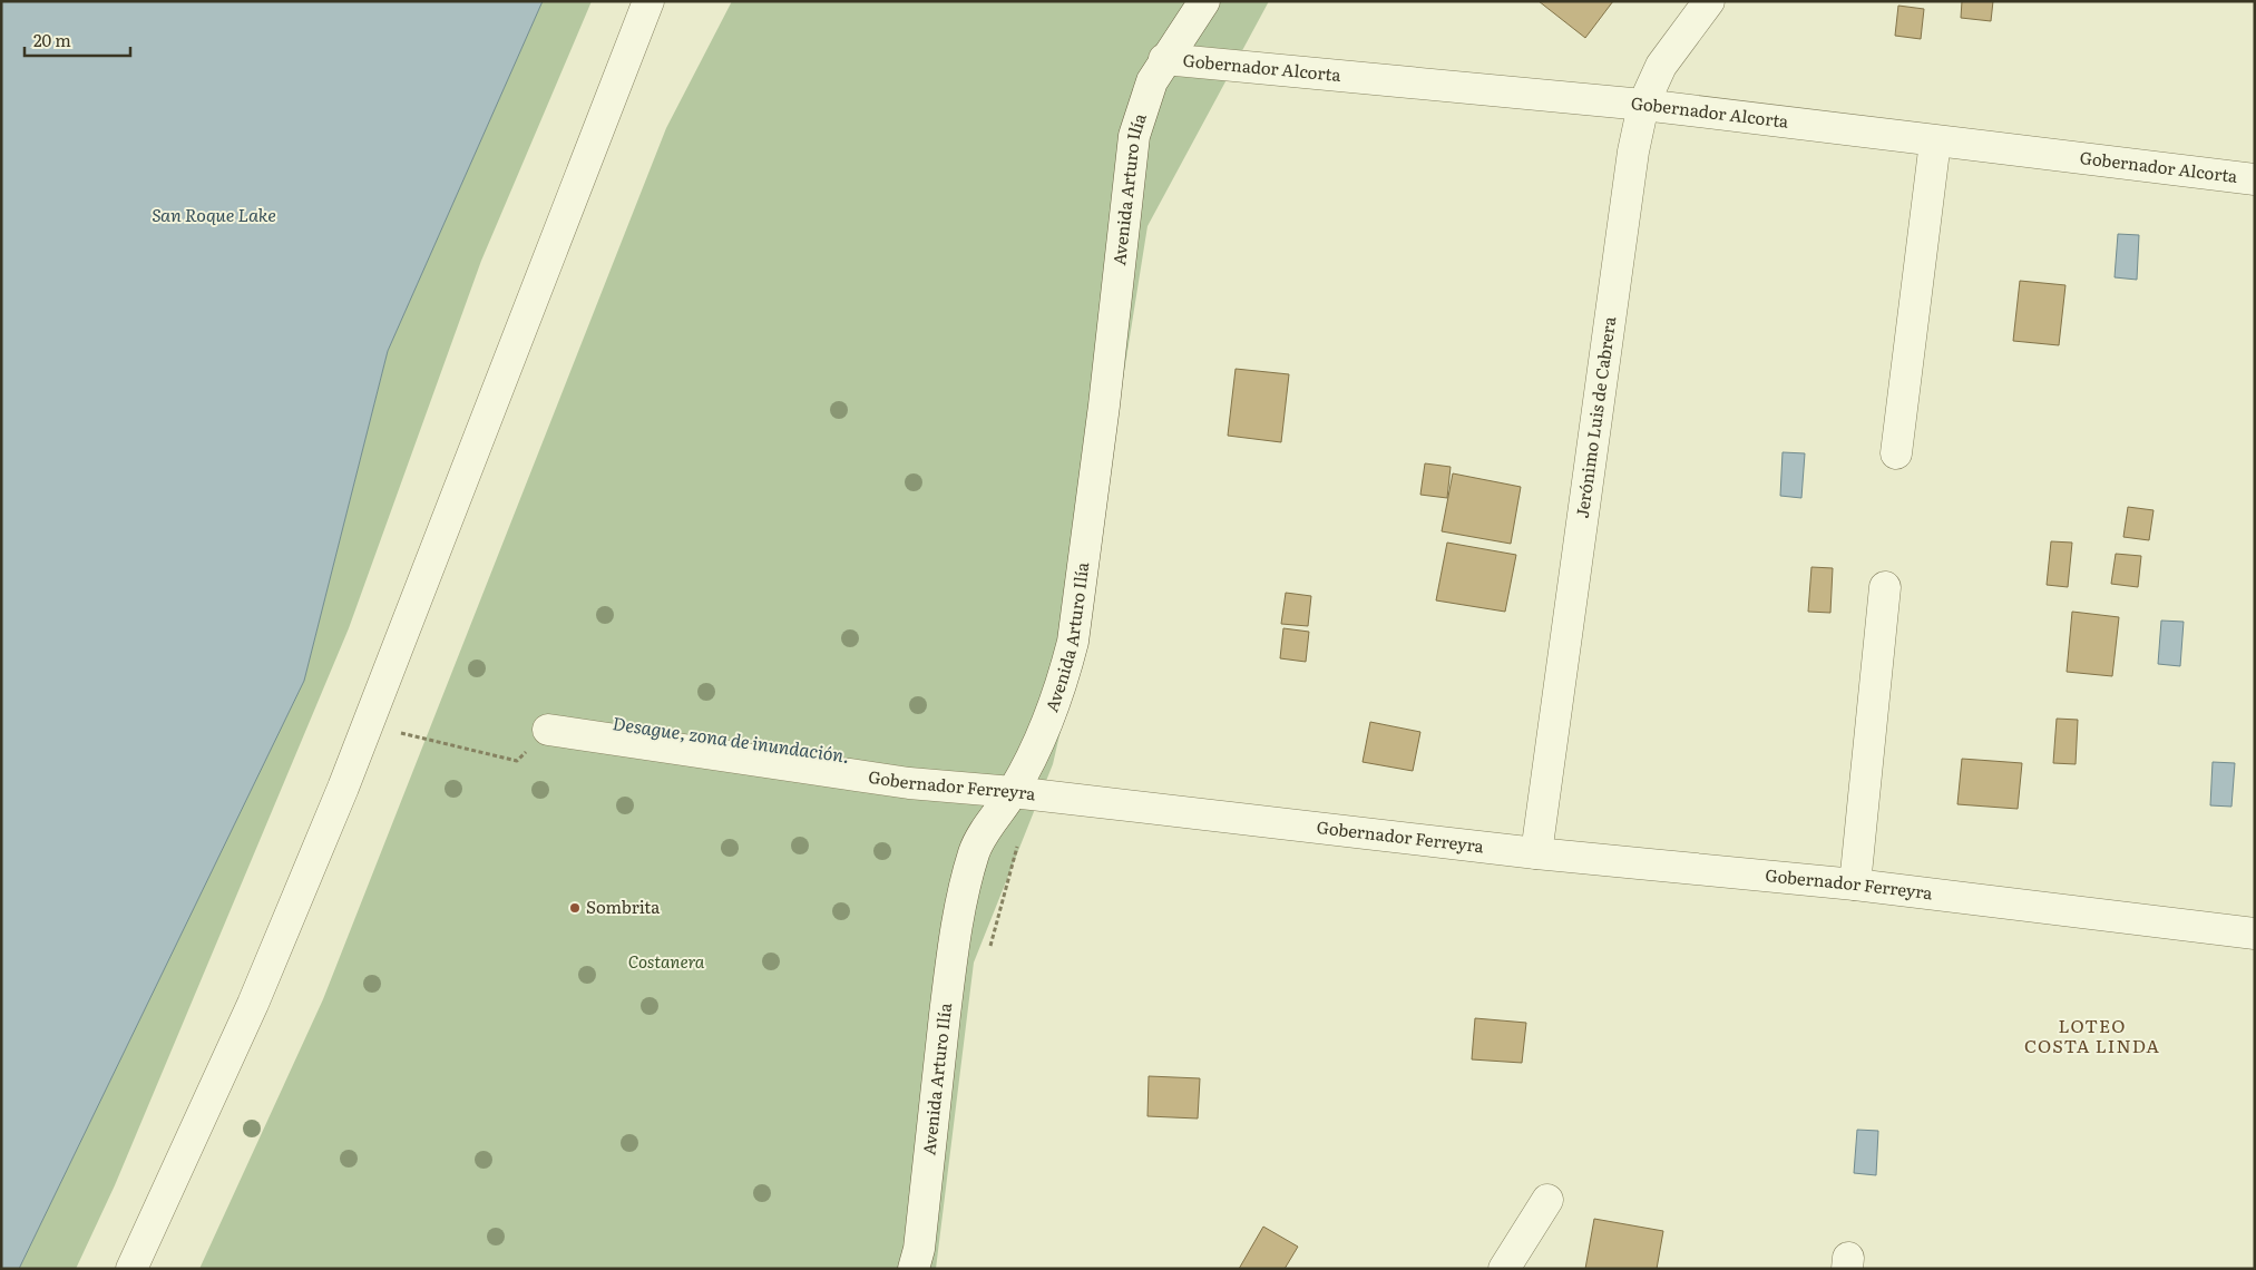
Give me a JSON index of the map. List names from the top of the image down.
{
  "streets": {
    "street": [
      "Gobernador Alcorta",
      "Avenida Arturo Ilía",
      "Jerónimo Luis de Cabrera",
      "Gobernador Ferreyra"
    ]
  },
  "crossings": [
    ["Gobernador Alcorta", "Avenida Arturo Ilía"],
    ["Gobernador Alcorta", "Jerónimo Luis de Cabrera"],
    ["Avenida Arturo Ilía", "Gobernador Ferreyra"],
    ["Jerónimo Luis de Cabrera", "Gobernador Ferreyra"]
  ],
  "districts": ["LOTEO COSTA LINDA"],
  "water": ["San Roque Lake", "Desague, zona de inundación."],
  "parks": ["Costanera"],
  "places": ["Sombrita"],
  "scale_bar": "20 m"
}
